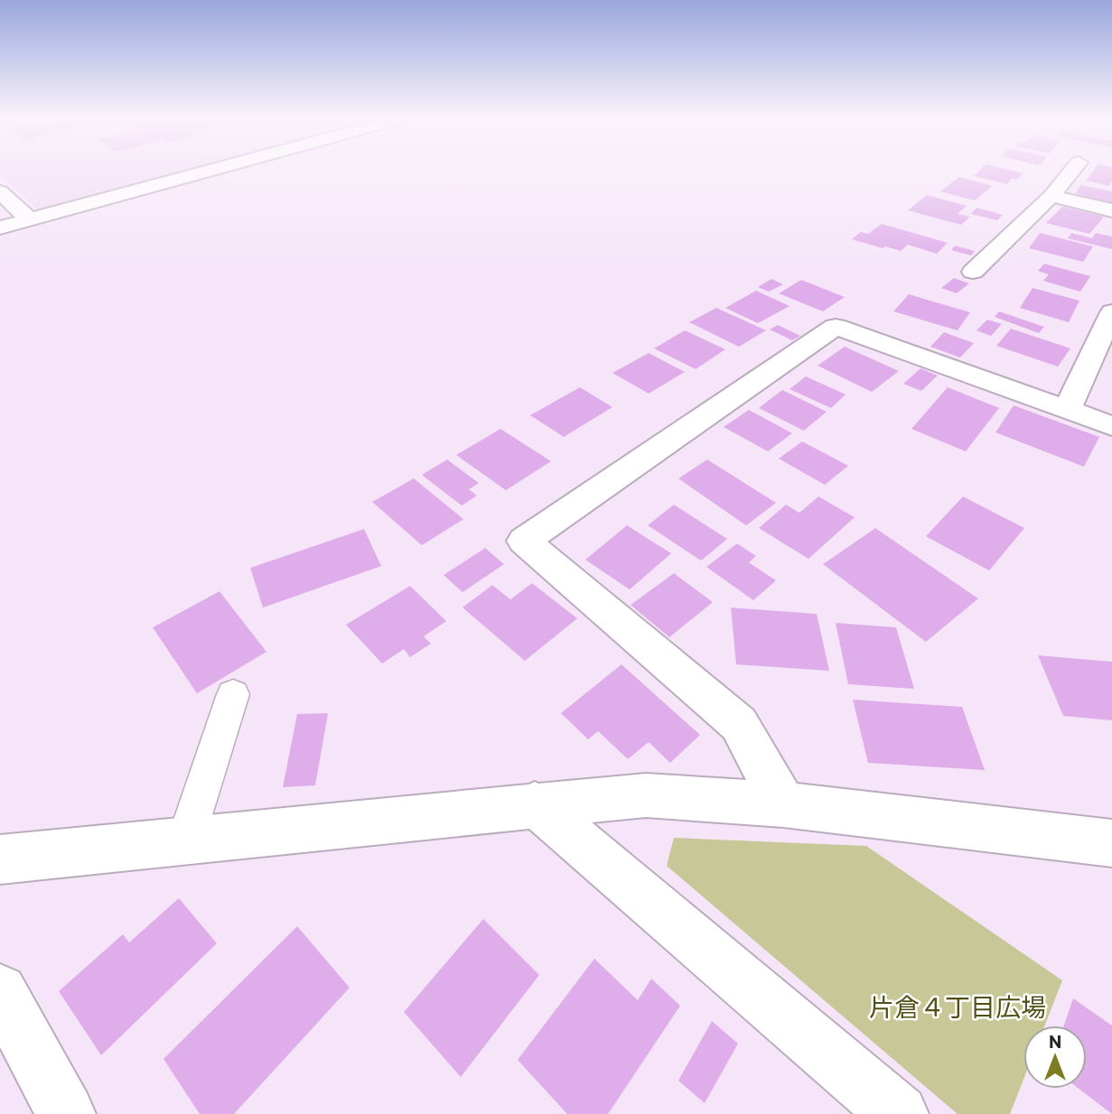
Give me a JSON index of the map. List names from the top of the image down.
{
  "parks": ["片倉４丁目広場"],
  "north": "top"
}
